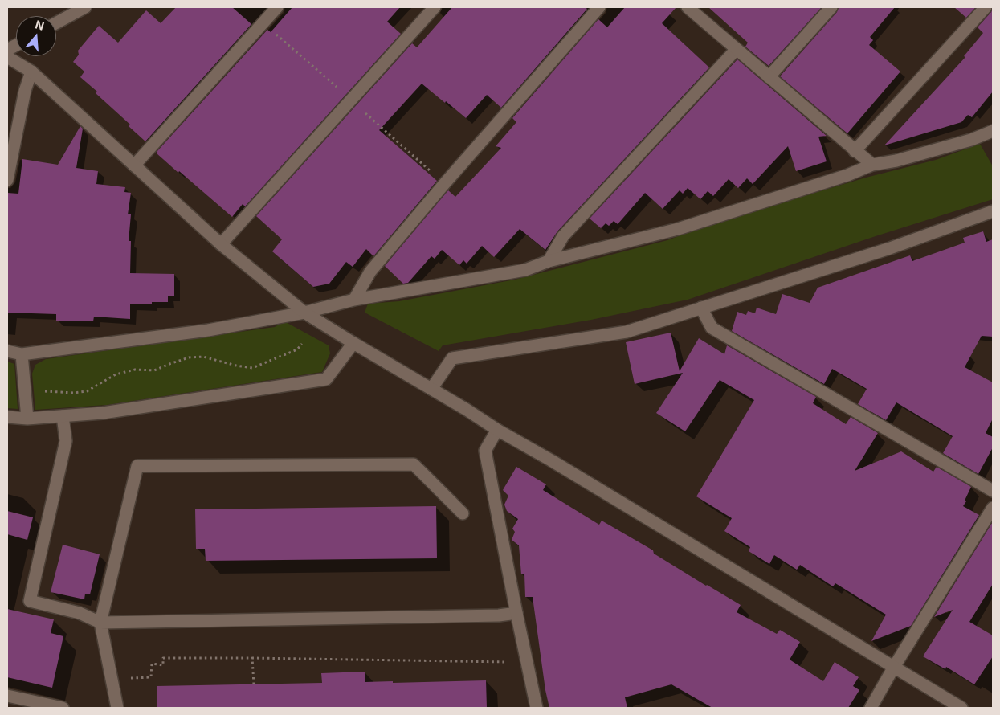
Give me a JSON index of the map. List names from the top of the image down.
{
  "north": "top"
}
